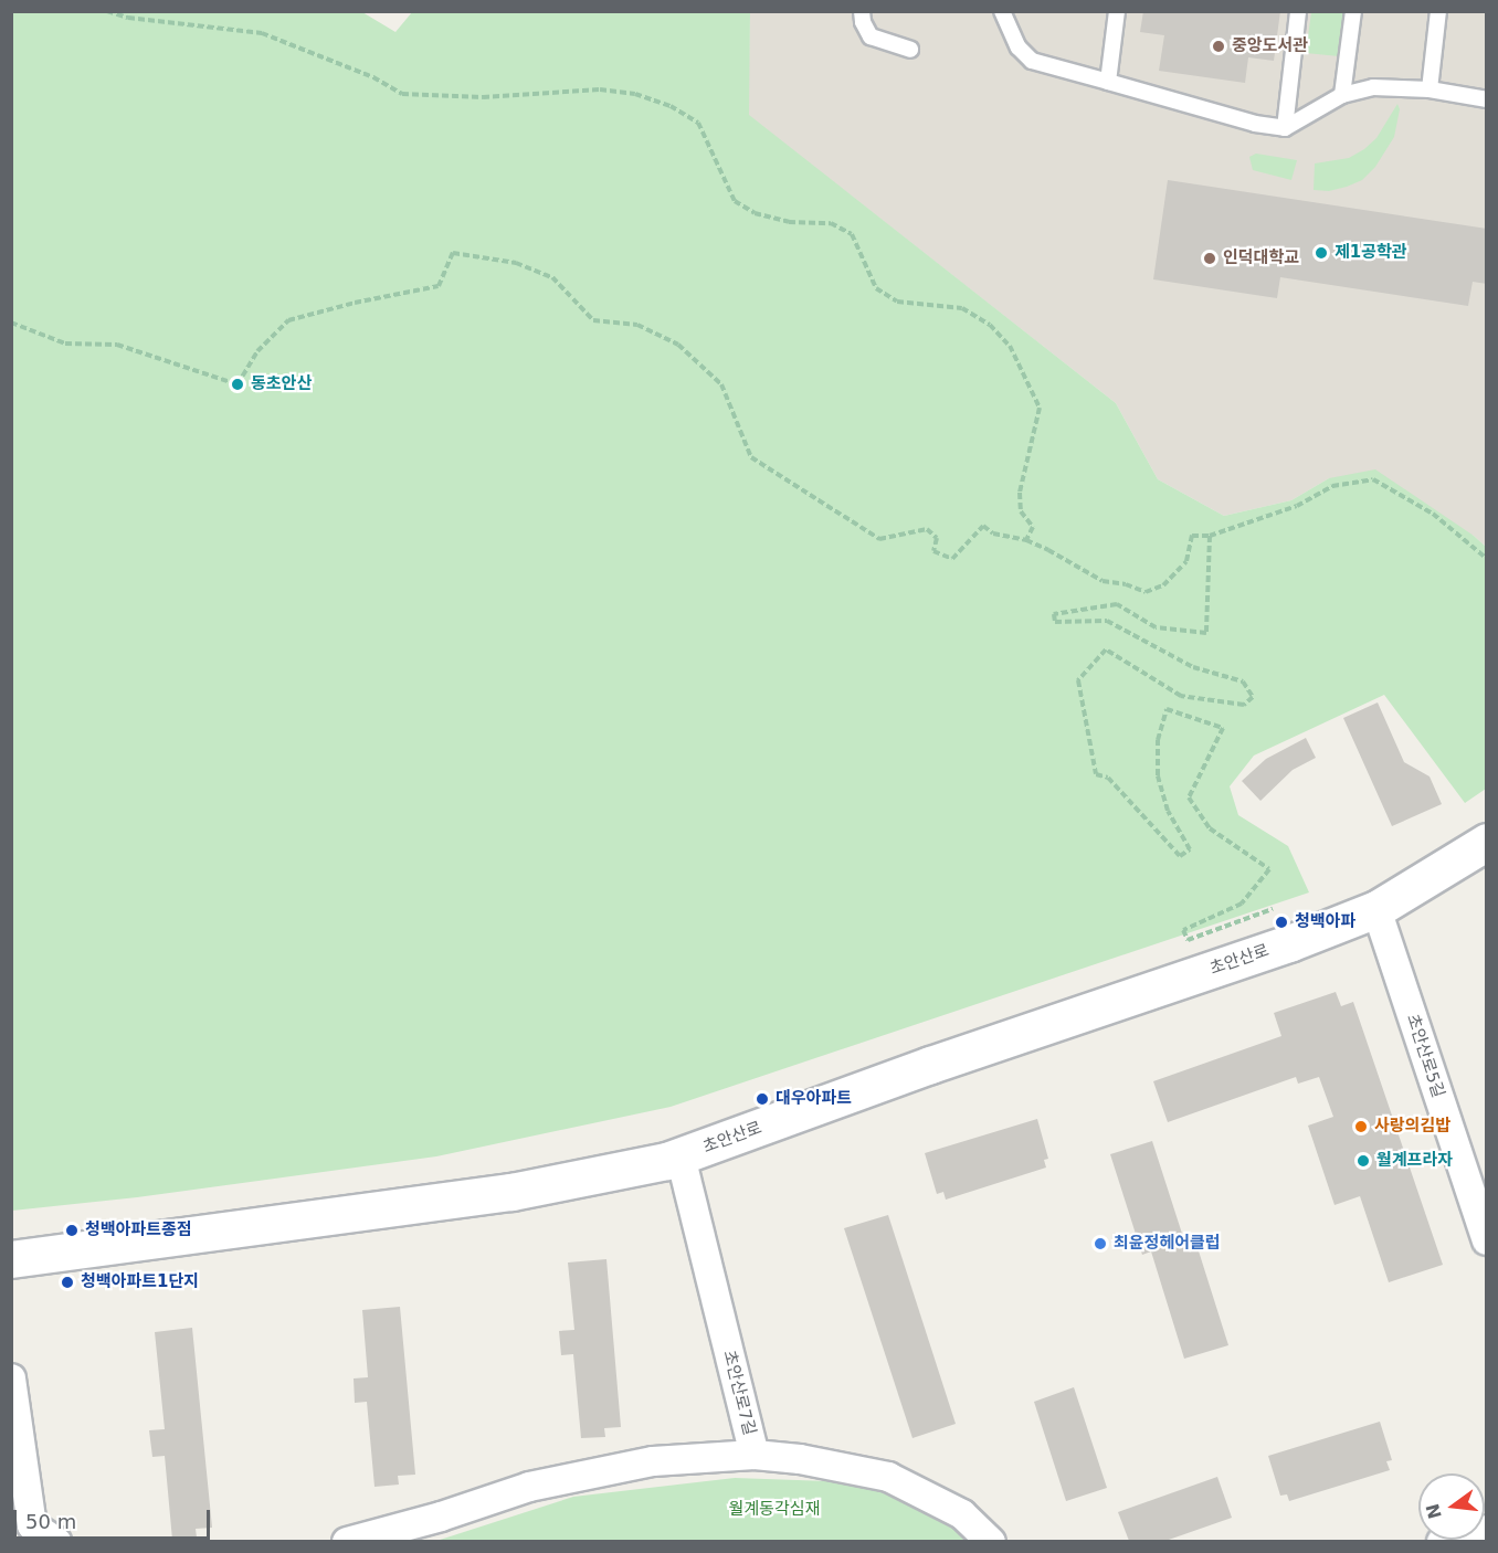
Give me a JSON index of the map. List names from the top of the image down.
{
  "streets": {
    "street": ["초안산로", "초안산로5길", "초안산로7길"]
  },
  "crossings": [
    ["초안산로", "초안산로5길"],
    ["초안산로", "초안산로7길"]
  ],
  "parks": ["월계동각심재"],
  "places": [
    "중앙도서관",
    "제1공학관",
    "인덕대학교",
    "동초안산",
    "청백아파",
    "대우아파트",
    "사랑의김밥",
    "월계프라자",
    "청백아파트종점",
    "최윤정헤어클럽",
    "청백아파트1단지"
  ],
  "scale_bar": "50 m",
  "north": "left"
}
